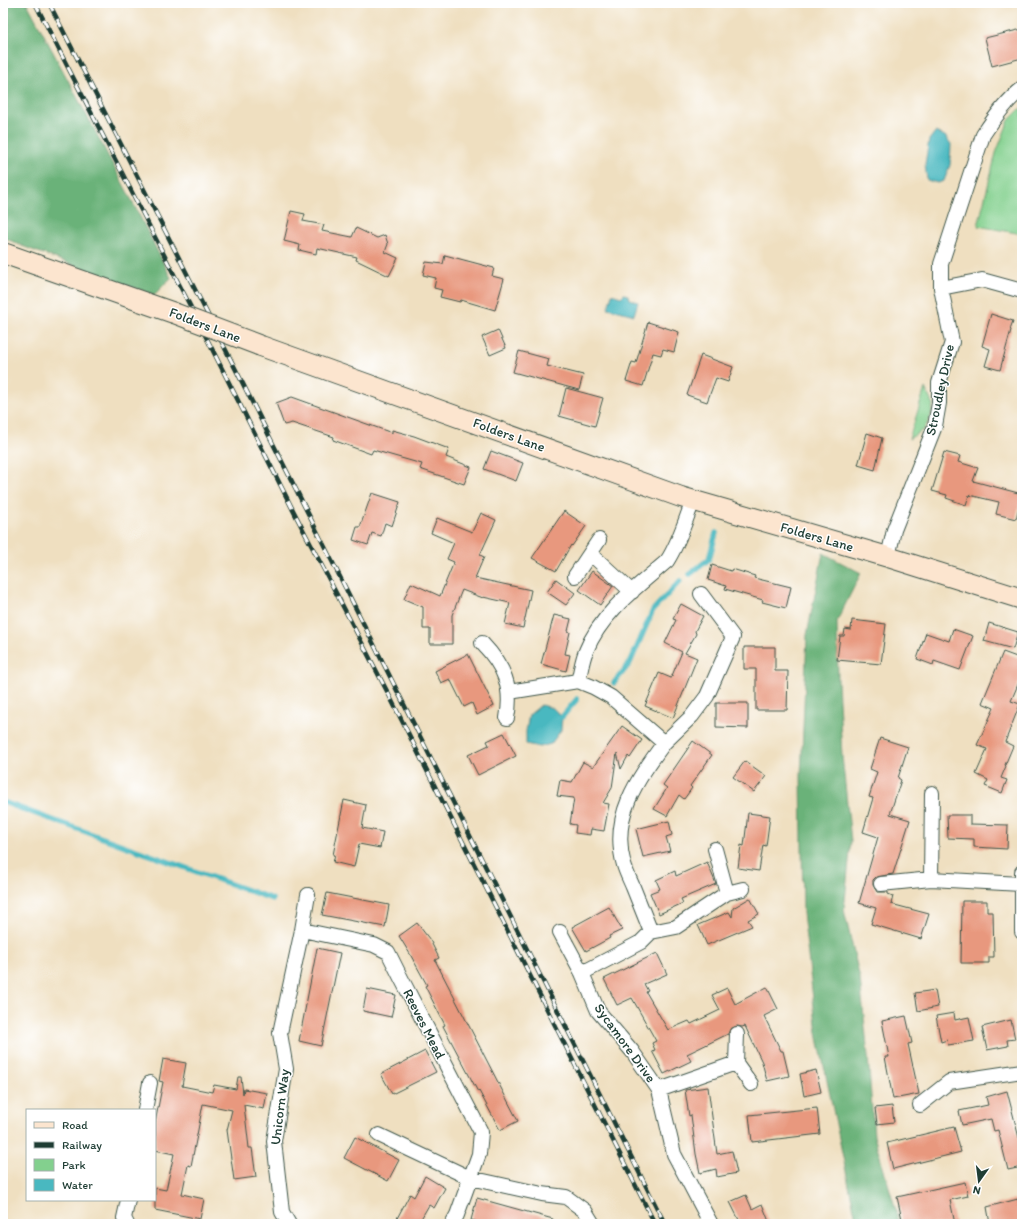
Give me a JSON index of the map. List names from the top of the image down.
{
  "streets": {
    "main road": ["Folders Lane"],
    "street": [
      "Stroudley Drive",
      "Reeves Mead",
      "Sycamore Drive",
      "Unicorn Way"
    ]
  },
  "crossings": [
    ["Folders Lane", "Stroudley Drive"],
    ["Reeves Mead", "Unicorn Way"]
  ],
  "legend": [
    "Road",
    "Railway",
    "Park",
    "Water"
  ],
  "north": "bottom"
}
